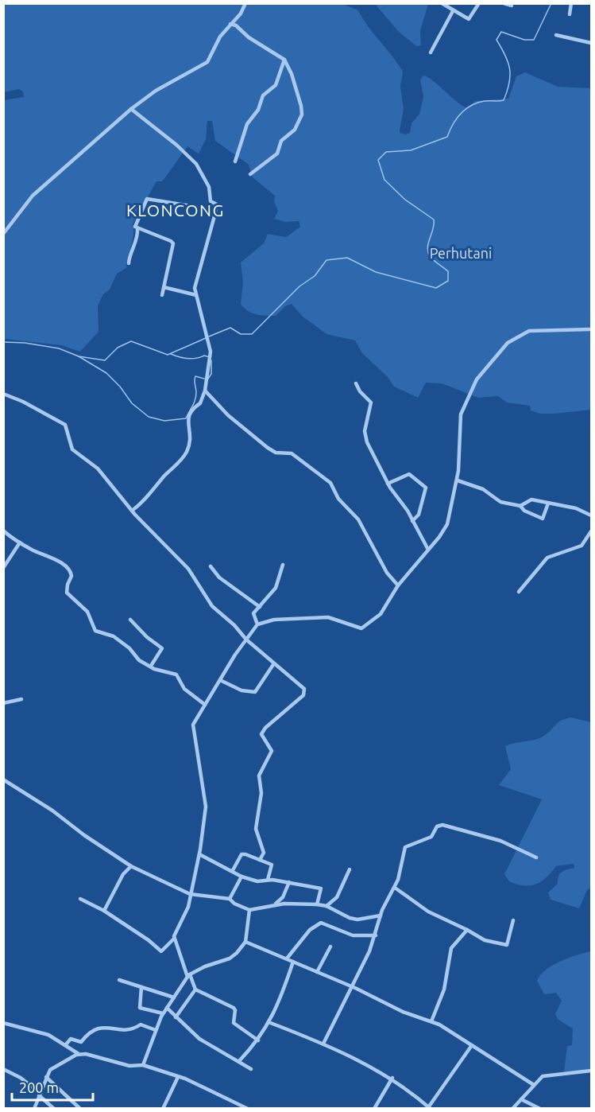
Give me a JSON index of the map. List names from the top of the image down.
{
  "districts": ["KLONCONG"],
  "parks": ["Perhutani"],
  "scale_bar": "200 m"
}
